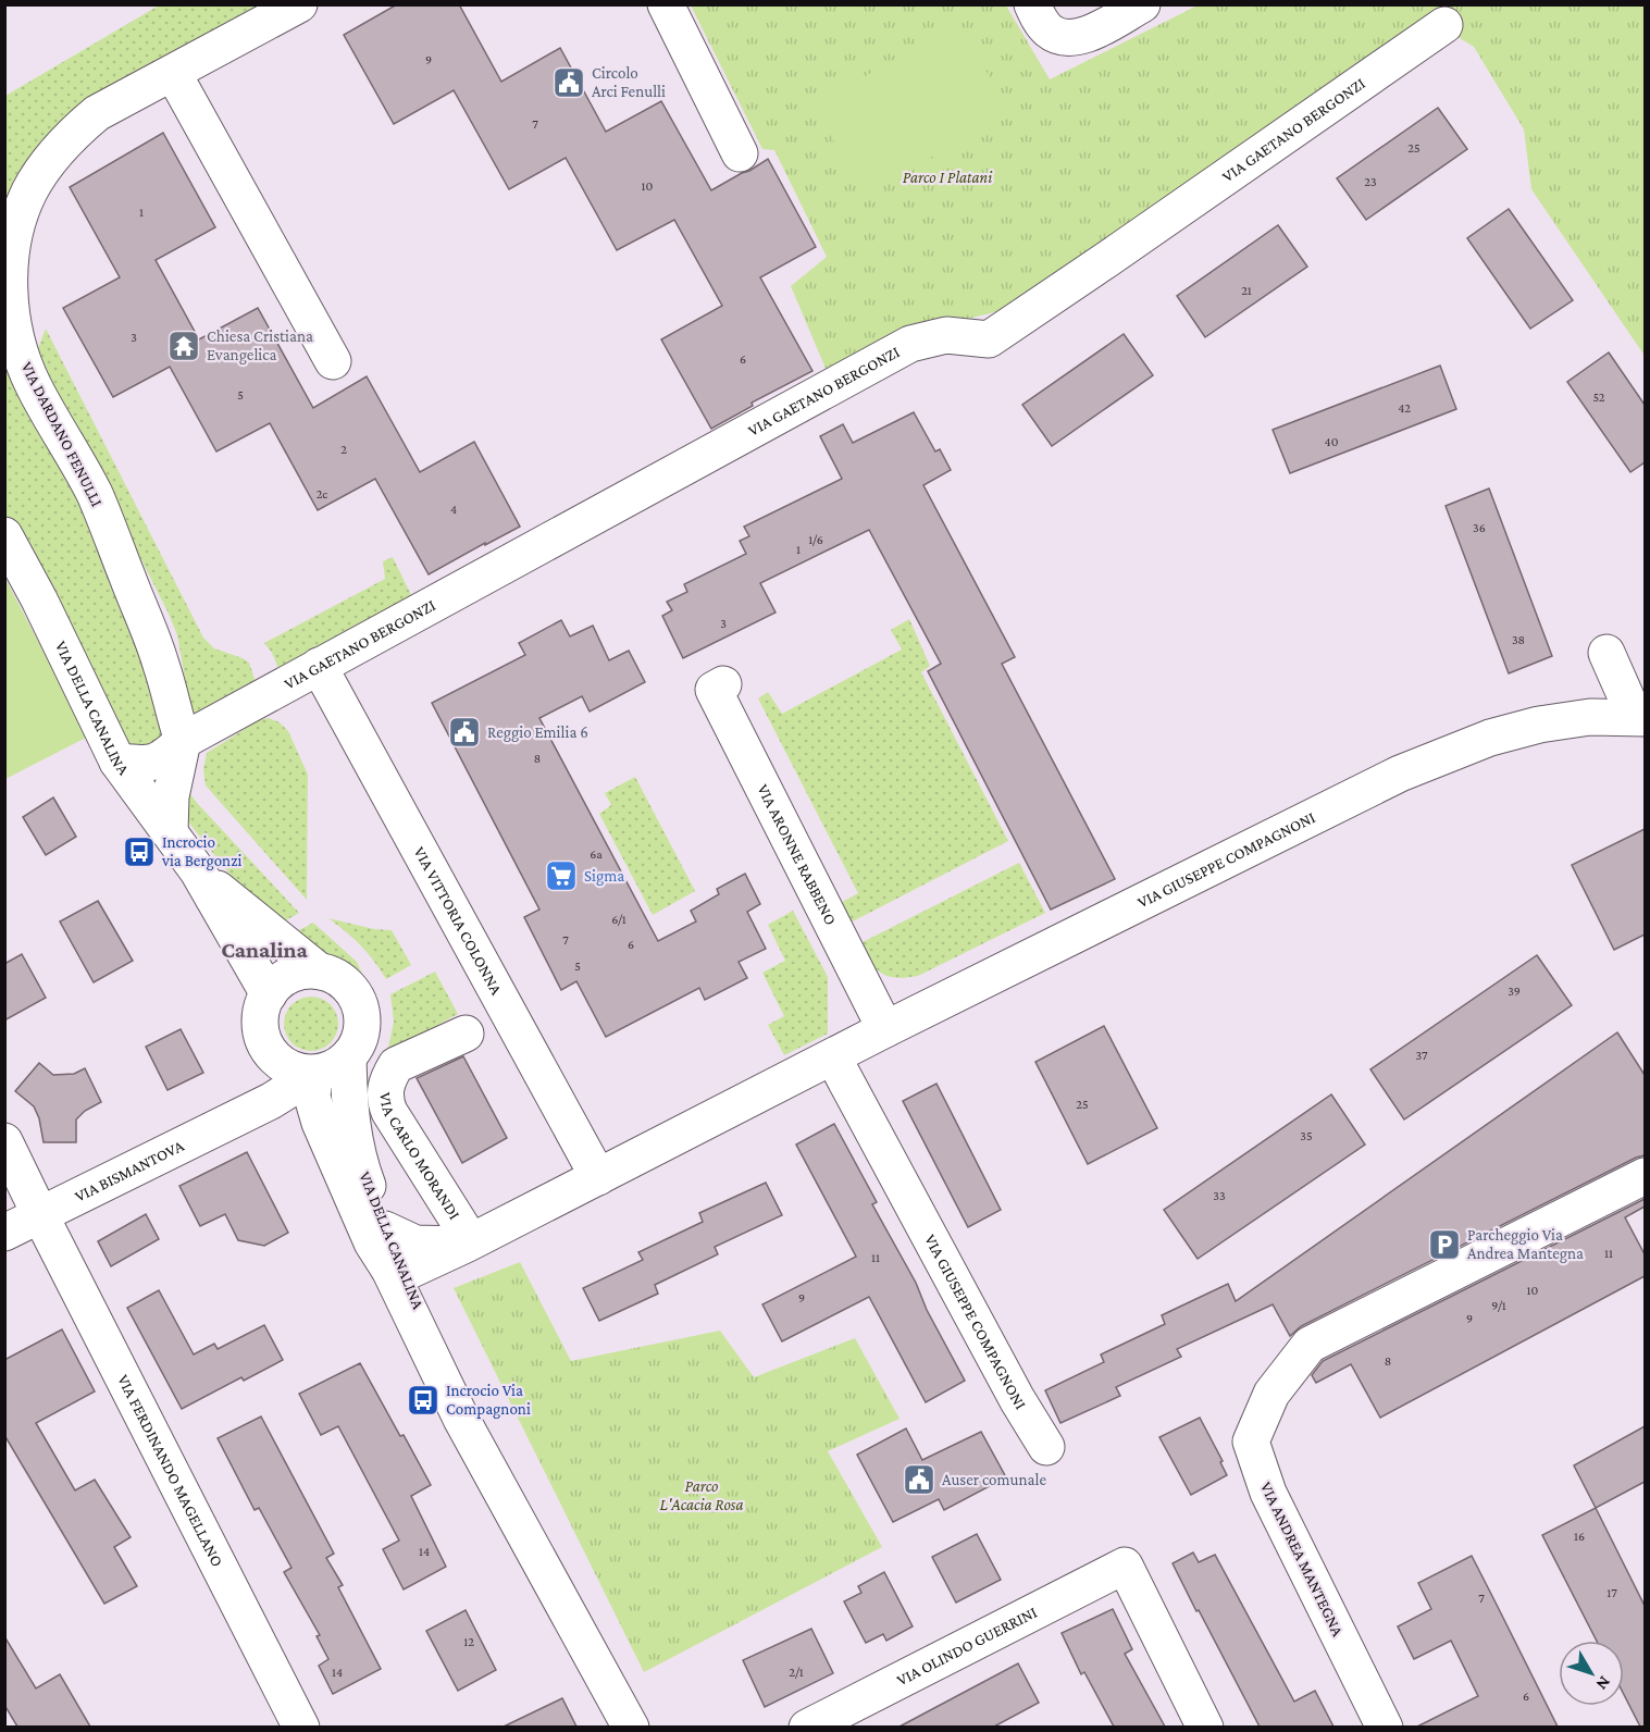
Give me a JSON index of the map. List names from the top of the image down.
{
  "streets": {
    "street": [
      "VIA GAETANO BERGONZI",
      "VIA DARDANO FENULLI",
      "VIA DELLA CANALINA",
      "VIA ARONNE RABBENO",
      "VIA GIUSEPPE COMPAGNONI",
      "VIA VITTORIA COLONNA",
      "VIA CARLO MORANDI",
      "VIA BISMANTOVA",
      "VIA FERDINANDO MAGELLANO",
      "VIA ANDREA MANTEGNA",
      "VIA OLINDO GUERRINI"
    ]
  },
  "crossings": [
    ["VIA GAETANO BERGONZI", "VIA DARDANO FENULLI"],
    ["VIA GAETANO BERGONZI", "VIA DELLA CANALINA"],
    ["VIA GAETANO BERGONZI", "VIA VITTORIA COLONNA"],
    ["VIA DELLA CANALINA", "VIA GIUSEPPE COMPAGNONI"],
    ["VIA DELLA CANALINA", "VIA BISMANTOVA"],
    ["VIA ARONNE RABBENO", "VIA GIUSEPPE COMPAGNONI"],
    ["VIA GIUSEPPE COMPAGNONI", "VIA VITTORIA COLONNA"],
    ["VIA GIUSEPPE COMPAGNONI", "VIA CARLO MORANDI"],
    ["VIA BISMANTOVA", "VIA FERDINANDO MAGELLANO"]
  ],
  "districts": ["Canalina"],
  "parks": ["Parco I Platani", "Parco L'Acacia Rosa"],
  "places": {
    "public building": ["Circolo Arci Fenulli", "Reggio Emilia 6", "Auser comunale"],
    "temple": ["Chiesa Cristiana Evangelica"],
    "bus stop": ["Incrocio via Bergonzi", "Incrocio Via Compagnoni"],
    "supermarket": ["Sigma"],
    "parking": ["Parcheggio Via Andrea Mantegna"]
  },
  "house_numbers": [
    "9",
    "7",
    "25",
    "23",
    "10",
    "1",
    "21",
    "3",
    "6",
    "5",
    "52",
    "42",
    "40",
    "2",
    "2c",
    "4",
    "36",
    "1/6",
    "1",
    "3",
    "38",
    "8",
    "6a",
    "6/1",
    "7",
    "6",
    "5",
    "39",
    "37",
    "25",
    "35",
    "33",
    "11",
    "11",
    "10",
    "9",
    "9/1",
    "9",
    "8",
    "16",
    "14",
    "17",
    "7",
    "12",
    "14",
    "2/1",
    "6"
  ],
  "north": "bottom right"
}
